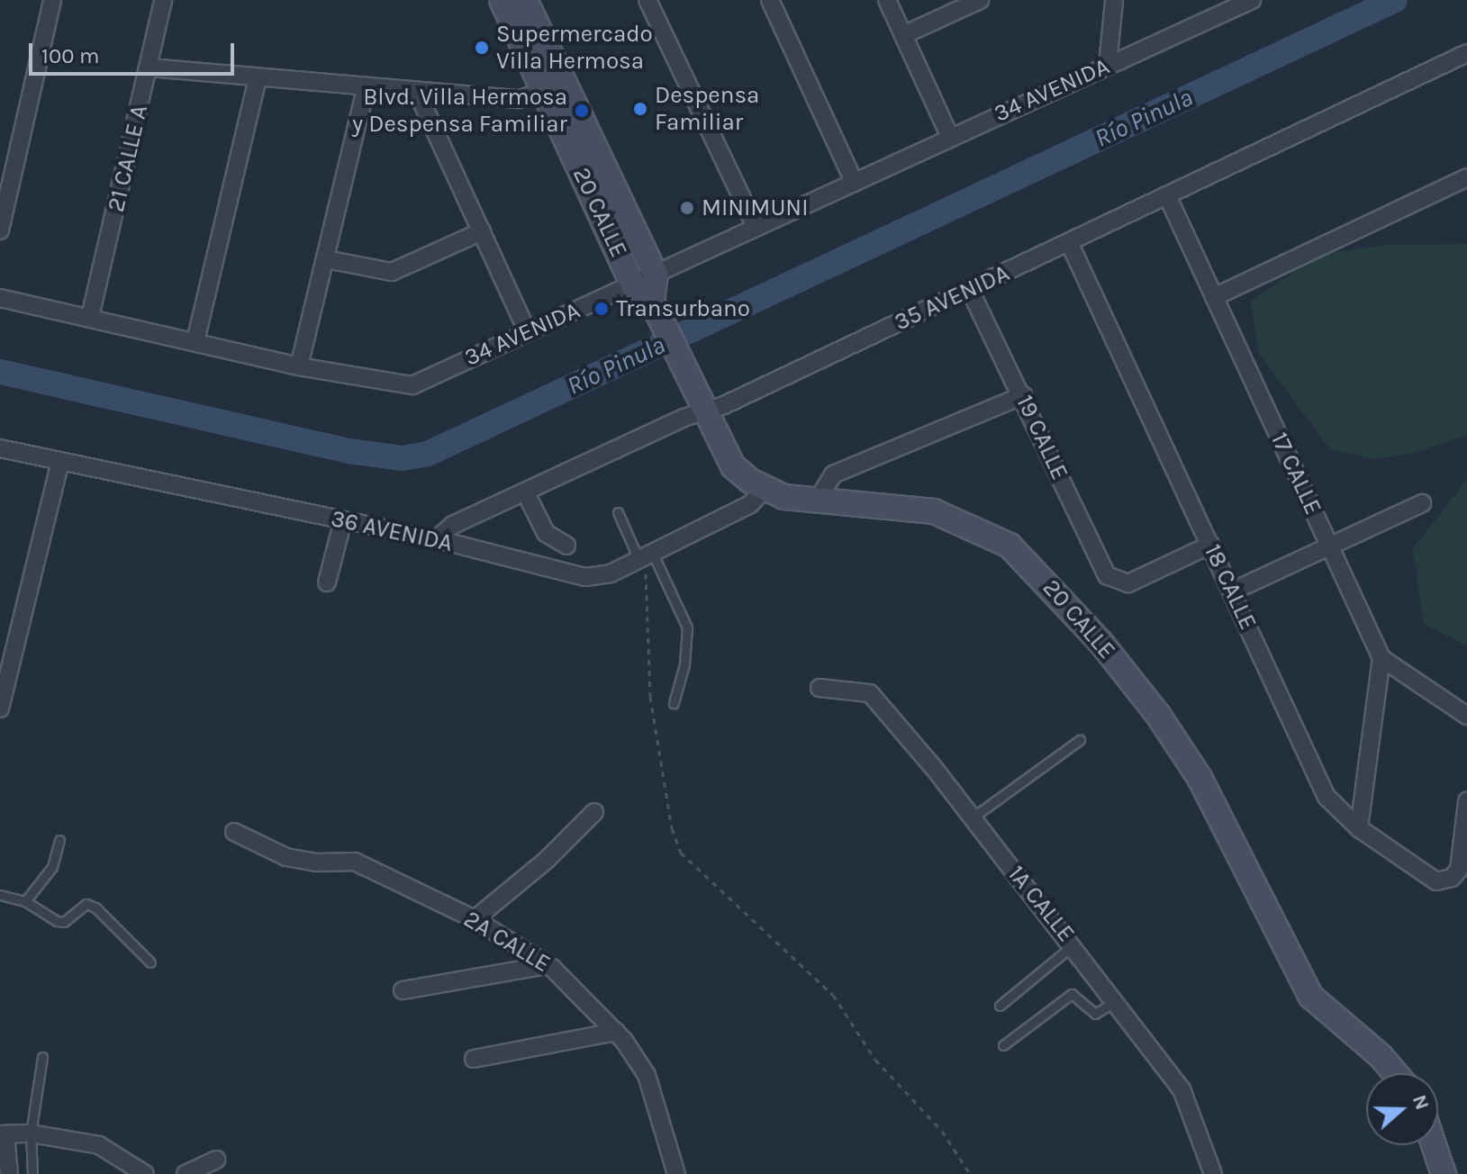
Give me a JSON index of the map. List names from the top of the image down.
{
  "streets": {
    "main road": ["20 CALLE"],
    "street": [
      "34 AVENIDA",
      "21 CALLE A",
      "35 AVENIDA",
      "19 CALLE",
      "17 CALLE",
      "36 AVENIDA",
      "18 CALLE",
      "1A CALLE",
      "2A CALLE"
    ]
  },
  "crossings": [
    ["34 AVENIDA", "21 CALLE A"],
    ["34 AVENIDA", "20 CALLE"],
    ["20 CALLE", "35 AVENIDA"],
    ["20 CALLE", "36 AVENIDA"],
    ["35 AVENIDA", "19 CALLE"],
    ["35 AVENIDA", "17 CALLE"],
    ["35 AVENIDA", "36 AVENIDA"],
    ["35 AVENIDA", "18 CALLE"],
    ["19 CALLE", "18 CALLE"]
  ],
  "water": ["Río Pinula"],
  "places": [
    "Supermercado Villa Hermosa",
    "Despensa Familiar",
    "Blvd. Villa Hermosa y Despensa Familiar",
    "MINIMUNI",
    "Transurbano"
  ],
  "scale_bar": "100 m",
  "north": "right"
}
